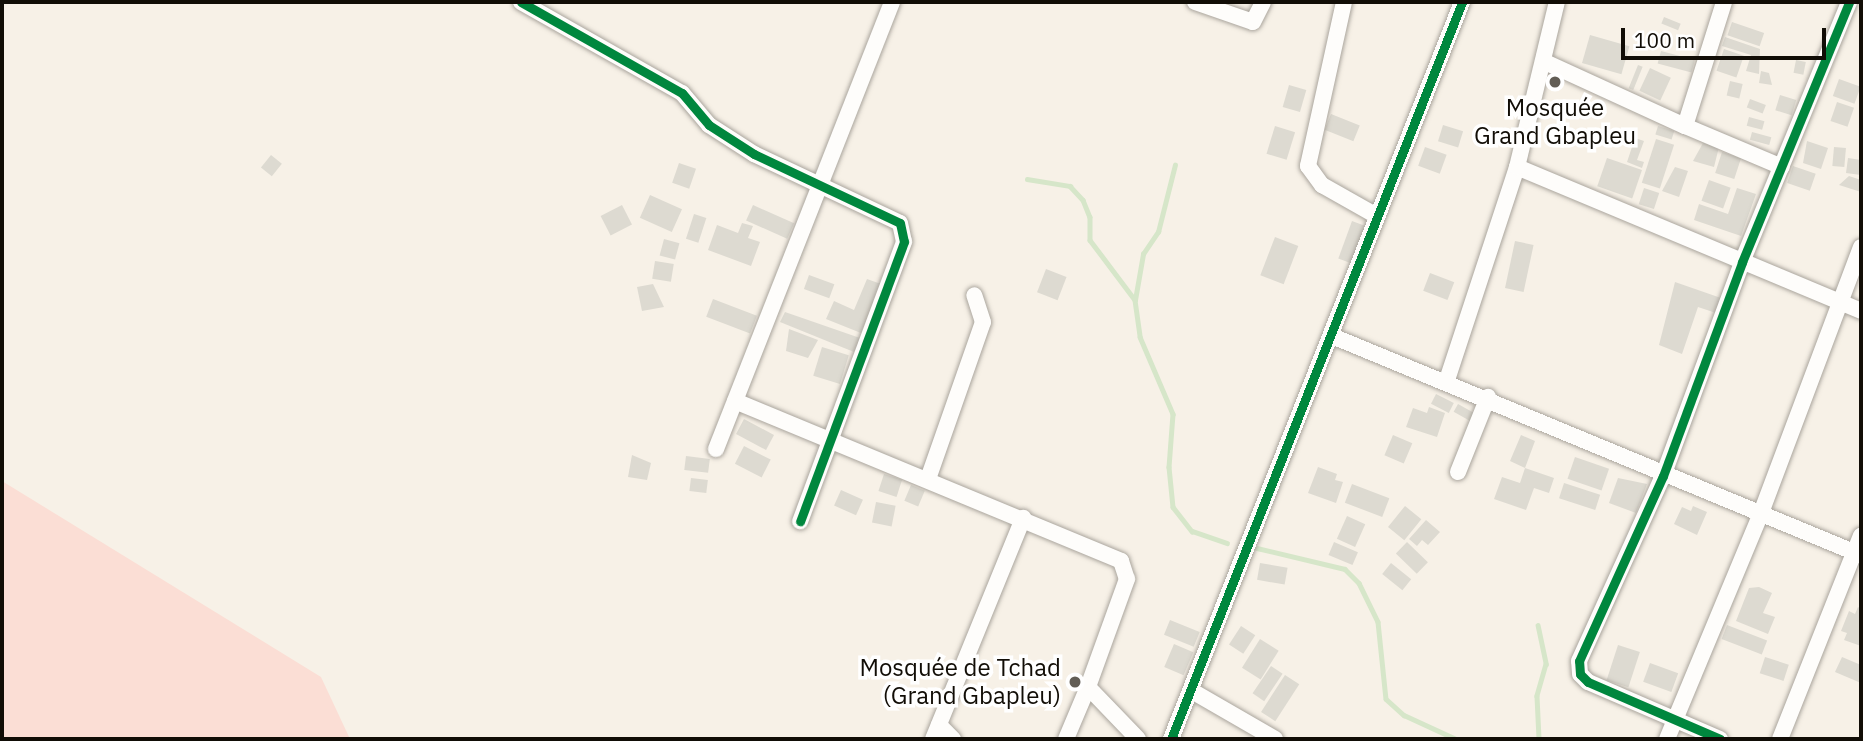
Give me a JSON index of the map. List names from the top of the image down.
{
  "places": ["Mosquée Grand Gbapleu", "Mosquée de Tchad (Grand Gbapleu)"],
  "scale_bar": "100 m"
}
